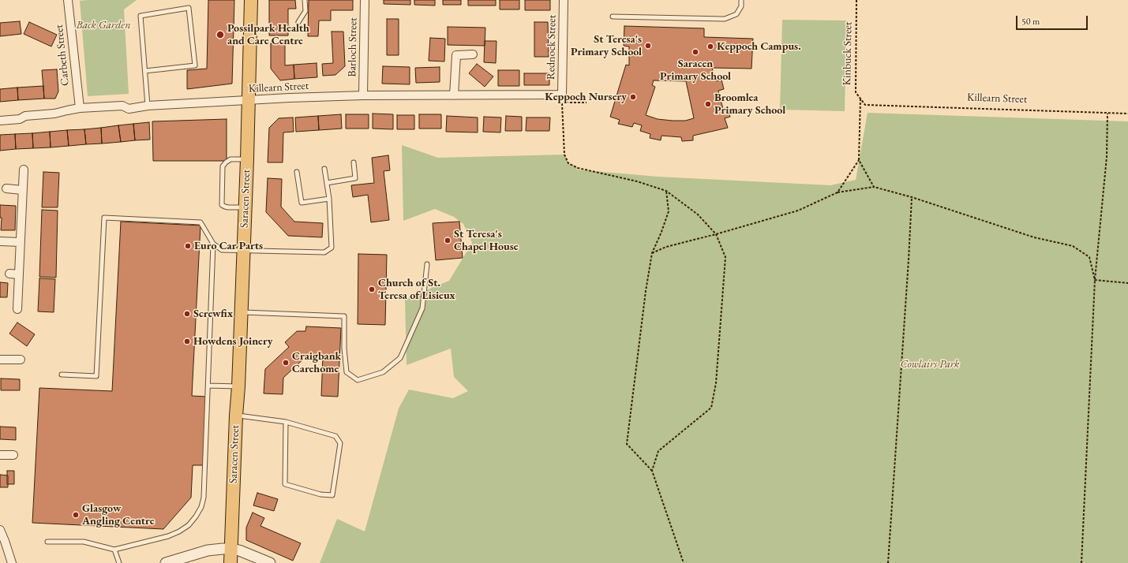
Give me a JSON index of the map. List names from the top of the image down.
{
  "streets": {
    "main road": ["Saracen Street"],
    "street": [
      "Barloch Street",
      "Rednock Street",
      "Carbeth Street",
      "Killearn Street"
    ],
    "path": ["Kinbuck Street"]
  },
  "crossings": [
    ["Barloch Street", "Killearn Street"],
    ["Rednock Street", "Killearn Street"],
    ["Kinbuck Street", "Killearn Street"],
    ["Carbeth Street", "Killearn Street"],
    ["Killearn Street", "Saracen Street"]
  ],
  "parks": ["Back Garden", "Cowlairs Park"],
  "places": [
    "Possilpark Health and Care Centre",
    "St Teresa's Primary School",
    "Keppoch Campus.",
    "Saracen Primary School",
    "Keppoch Nursery",
    "Broomlea Primary School",
    "St Teresa's Chapel House",
    "Euro Car Parts",
    "Church of St. Teresa of Lisieux",
    "Screwfix",
    "Howdens Joinery",
    "Craigbank Carehome",
    "Glasgow Angling Centre"
  ],
  "scale_bar": "50 m"
}
